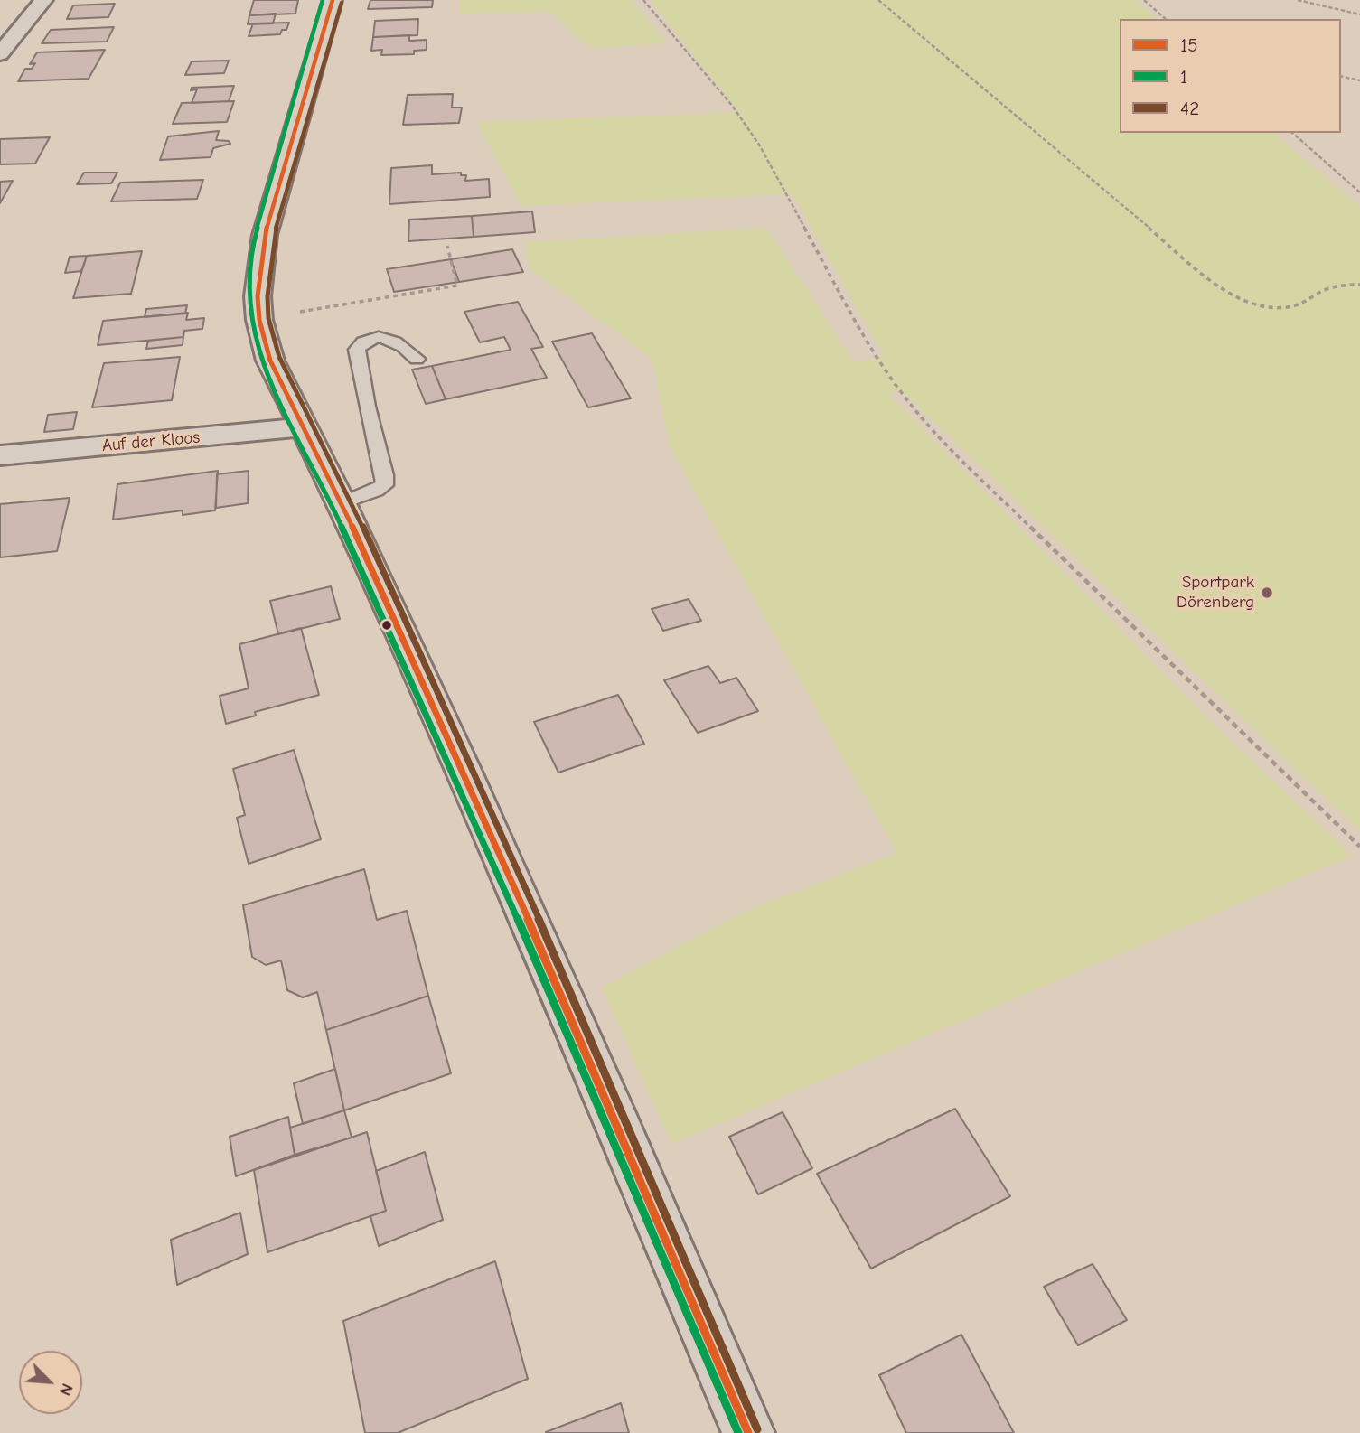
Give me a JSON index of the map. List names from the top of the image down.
{
  "streets": {
    "street": ["Auf der Kloos"]
  },
  "places": ["Sportpark Dörenberg"],
  "lines": ["transit line 15", "transit line 1", "transit line 42"],
  "legend": ["15", "1", "42"],
  "north": "bottom right"
}
